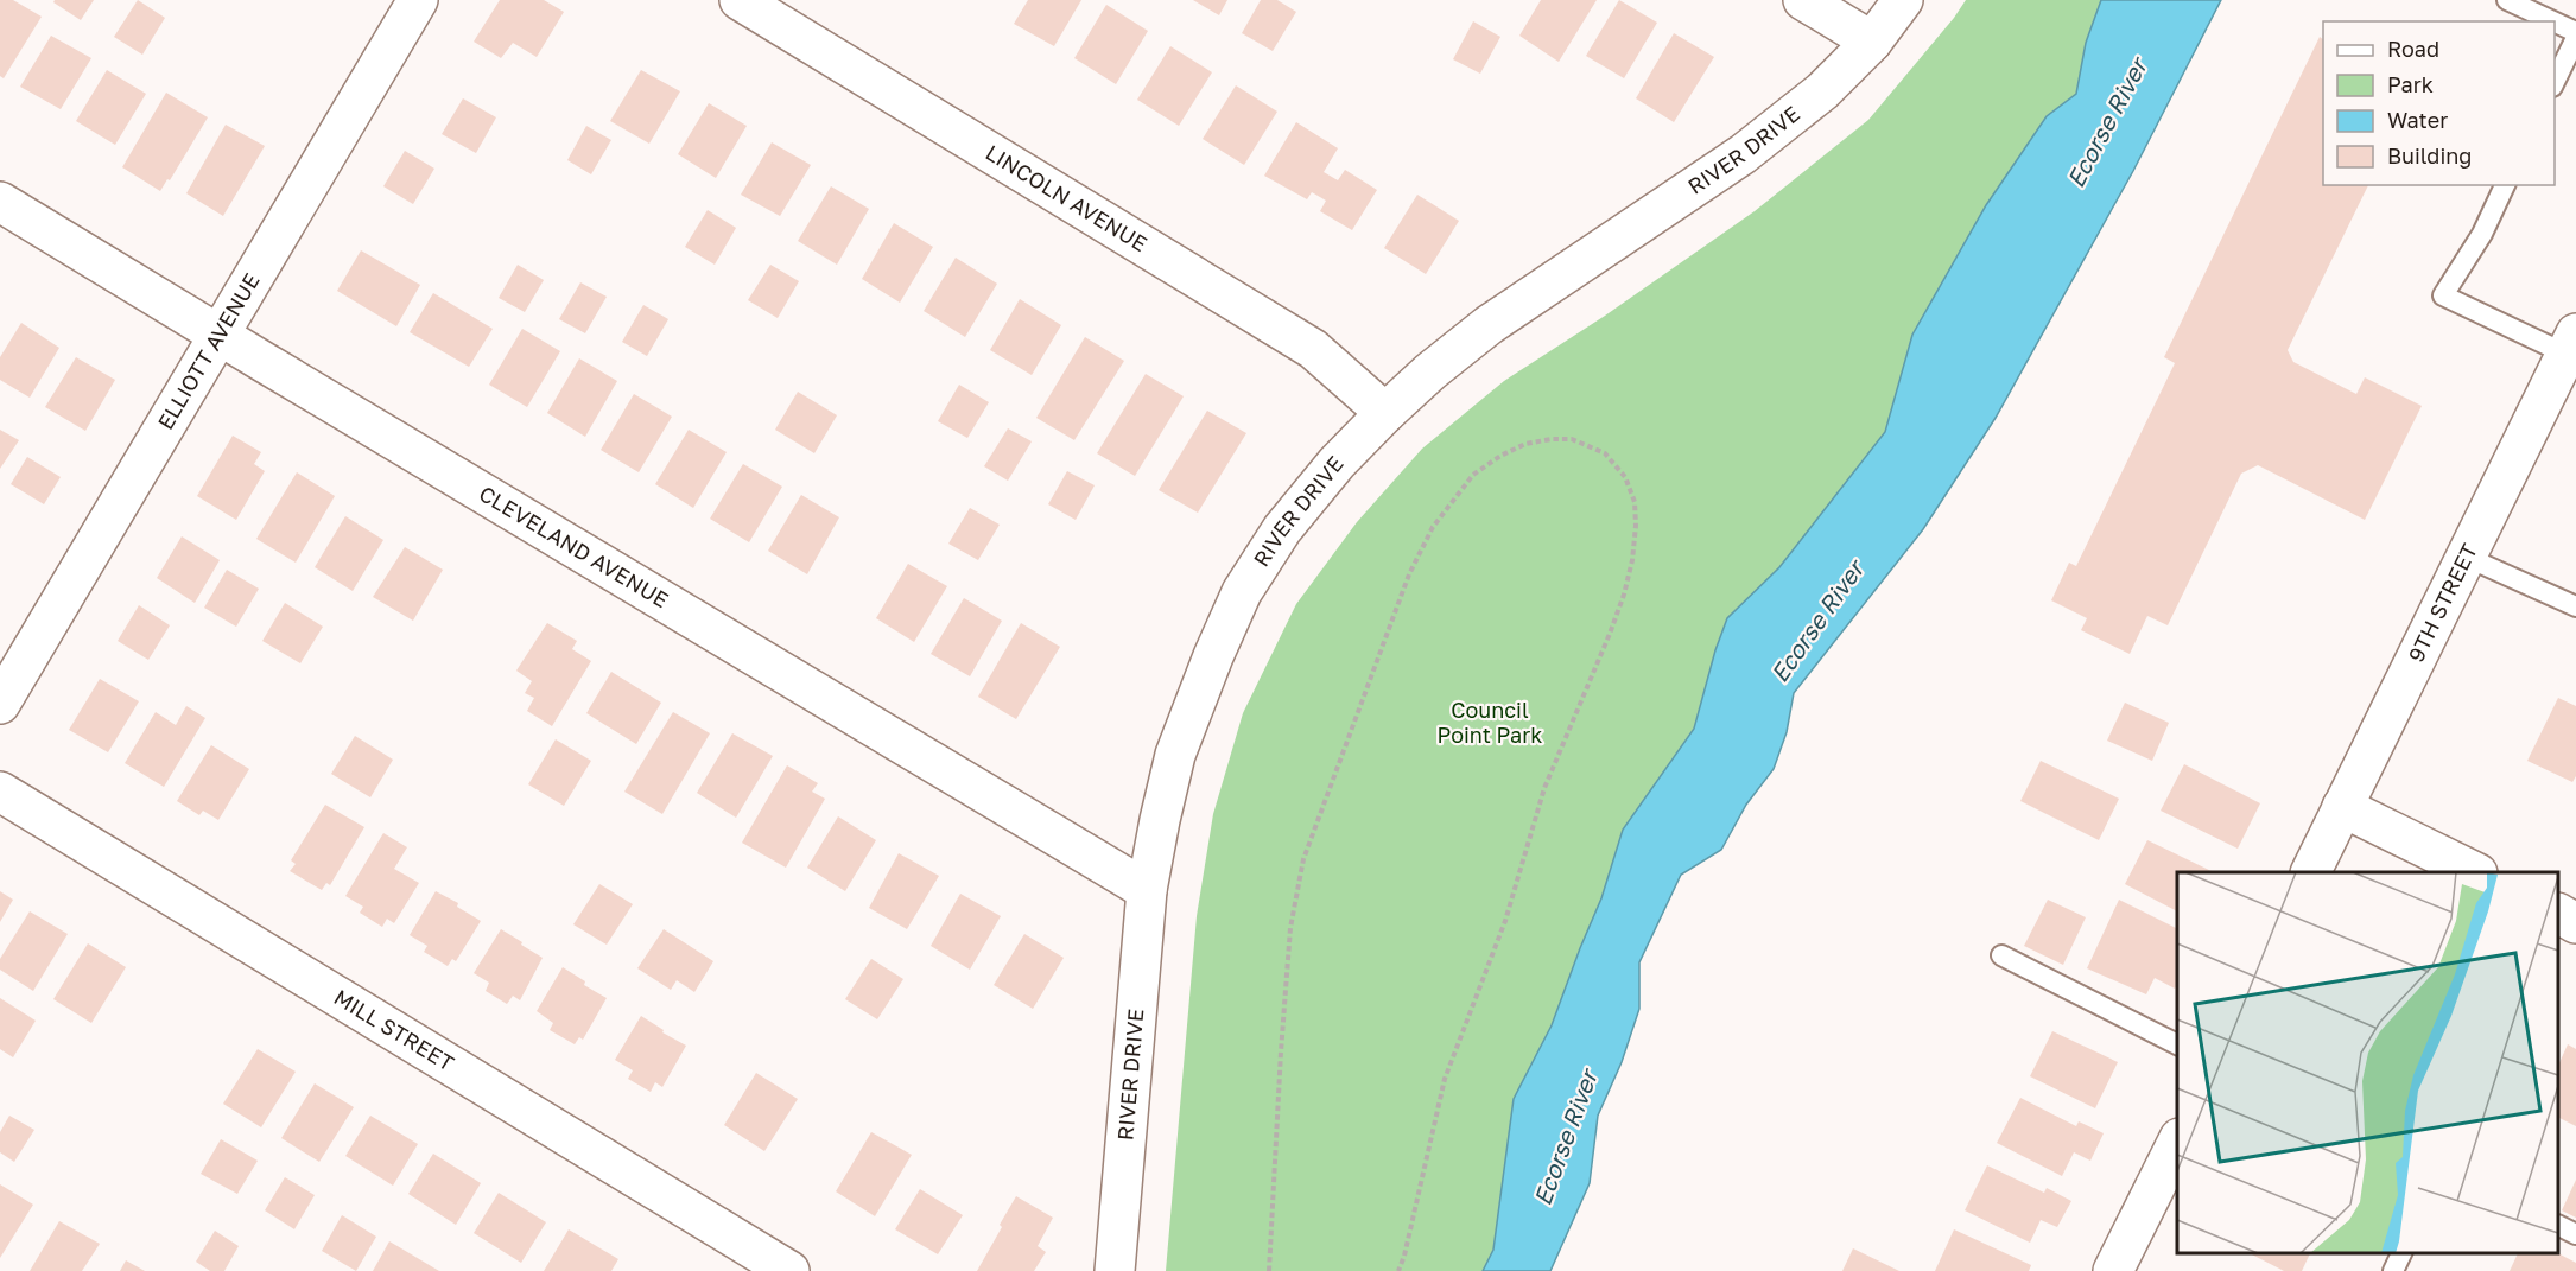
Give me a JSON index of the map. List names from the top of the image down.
{
  "streets": {
    "street": [
      "RIVER DRIVE",
      "LINCOLN AVENUE",
      "ELLIOTT AVENUE",
      "CLEVELAND AVENUE",
      "9TH STREET",
      "MILL STREET"
    ]
  },
  "crossings": [
    ["RIVER DRIVE", "LINCOLN AVENUE"],
    ["RIVER DRIVE", "CLEVELAND AVENUE"],
    ["ELLIOTT AVENUE", "CLEVELAND AVENUE"]
  ],
  "water": ["Ecorse River"],
  "parks": ["Council Point Park"],
  "legend": [
    "Road",
    "Park",
    "Water",
    "Building"
  ]
}
